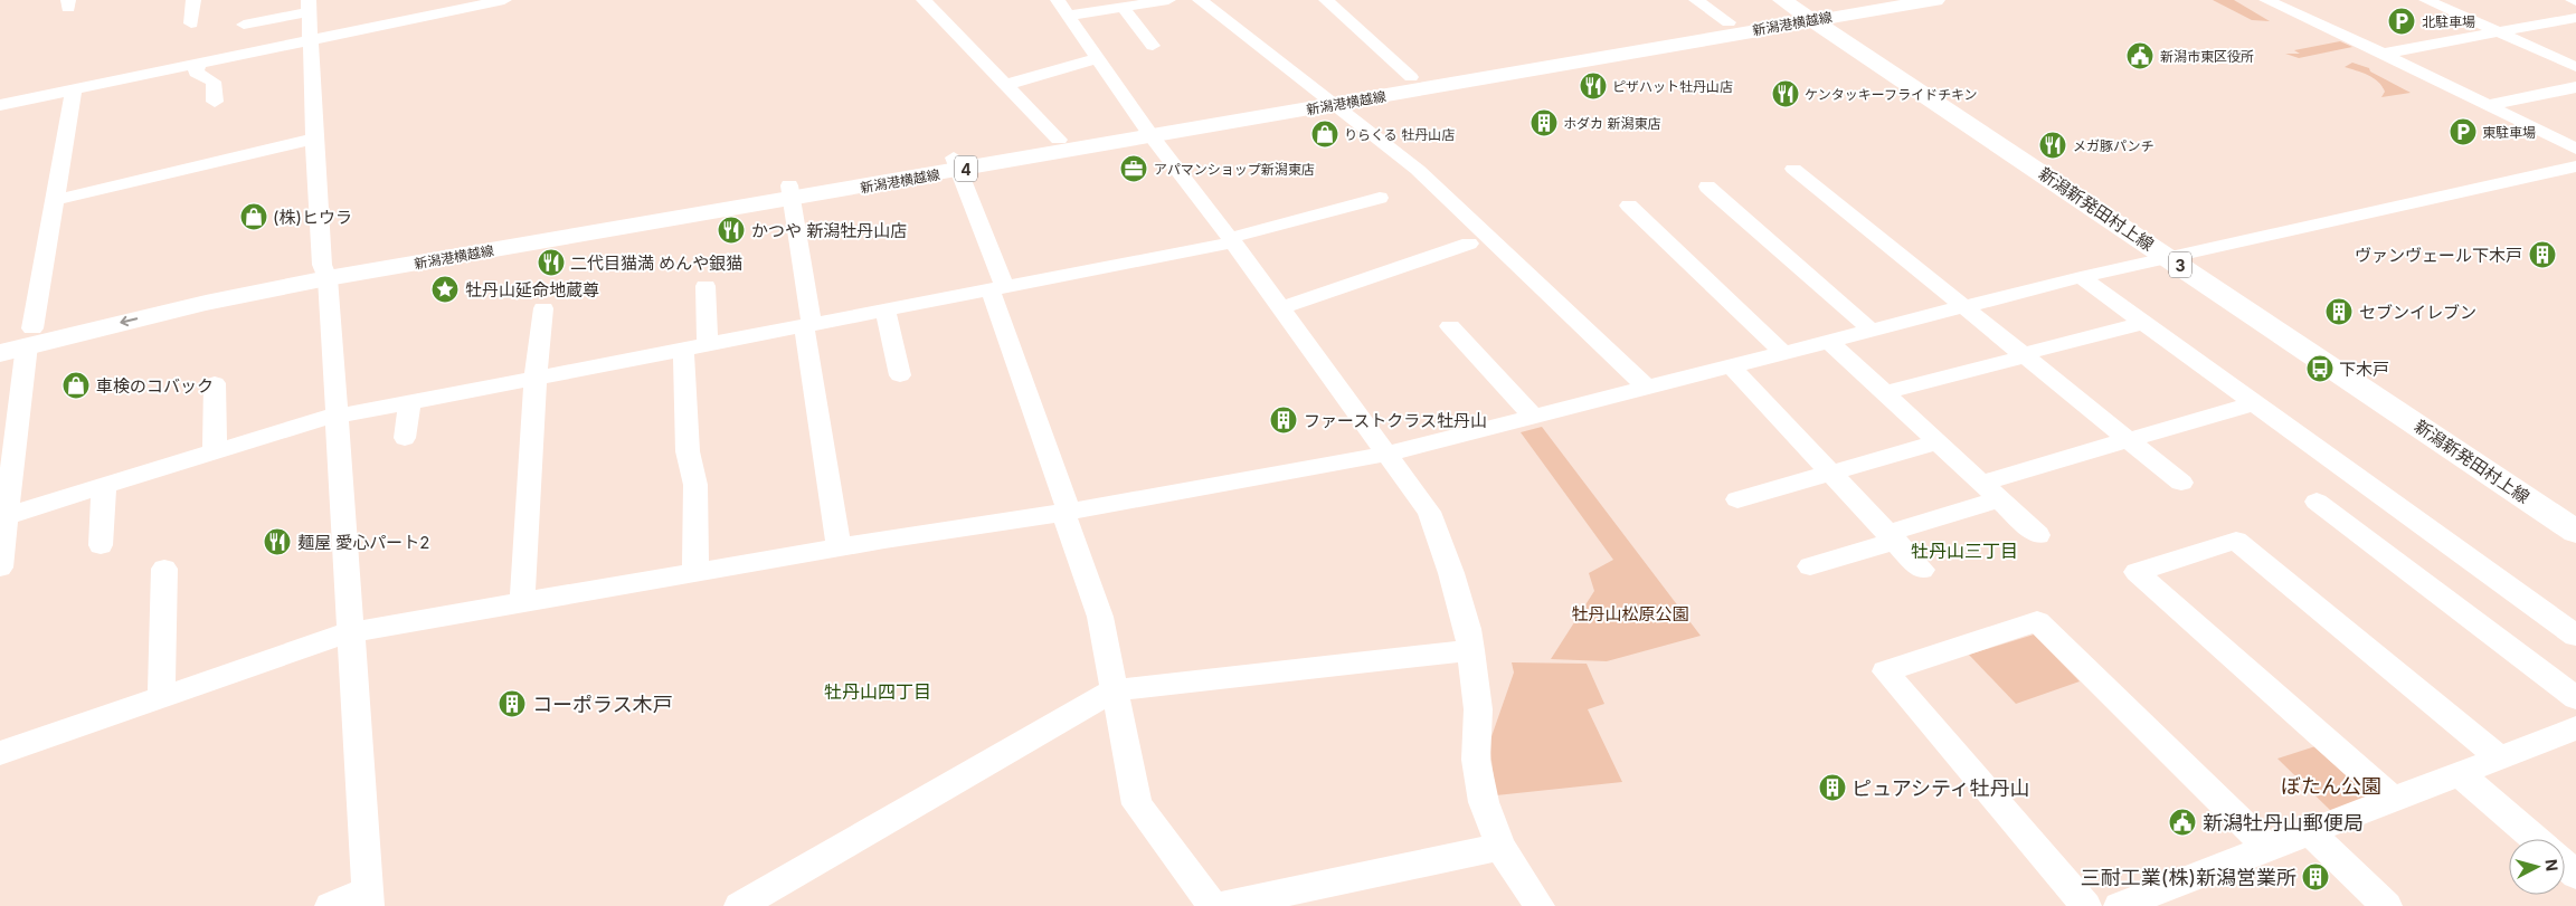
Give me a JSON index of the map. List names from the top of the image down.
{
  "streets": {
    "main road": [
      "新潟港横越線",
      "4",
      "新潟新発田村上線",
      "3"
    ]
  },
  "crossings": [
    ["新潟港横越線", "新潟新発田村上線"]
  ],
  "districts": ["牡丹山三丁目", "牡丹山四丁目"],
  "parks": ["牡丹山松原公園", "ぼたん公園"],
  "places": {
    "parking": ["北駐車場", "東駐車場"],
    "public building": ["新潟市東区役所", "新潟牡丹山郵便局"],
    "restaurant": [
      "ピザハット牡丹山店",
      "ケンタッキーフライドチキン",
      "メガ豚パンチ",
      "かつや 新潟牡丹山店",
      "二代目猫満 めんや銀猫",
      "麺屋 愛心パート2"
    ],
    "building": [
      "ホダカ 新潟東店",
      "ヴァンヴェール下木戸",
      "セブンイレブン",
      "ファーストクラス牡丹山",
      "コーポラス木戸",
      "ピュアシティ牡丹山",
      "三耐工業(株)新潟営業所"
    ],
    "shop": ["りらくる 牡丹山店", "(株)ヒウラ", "車検のコバック"],
    "office": ["アパマンショップ新潟東店"],
    "place": ["牡丹山延命地蔵尊"],
    "bus stop": ["下木戸"]
  },
  "north": "right"
}
